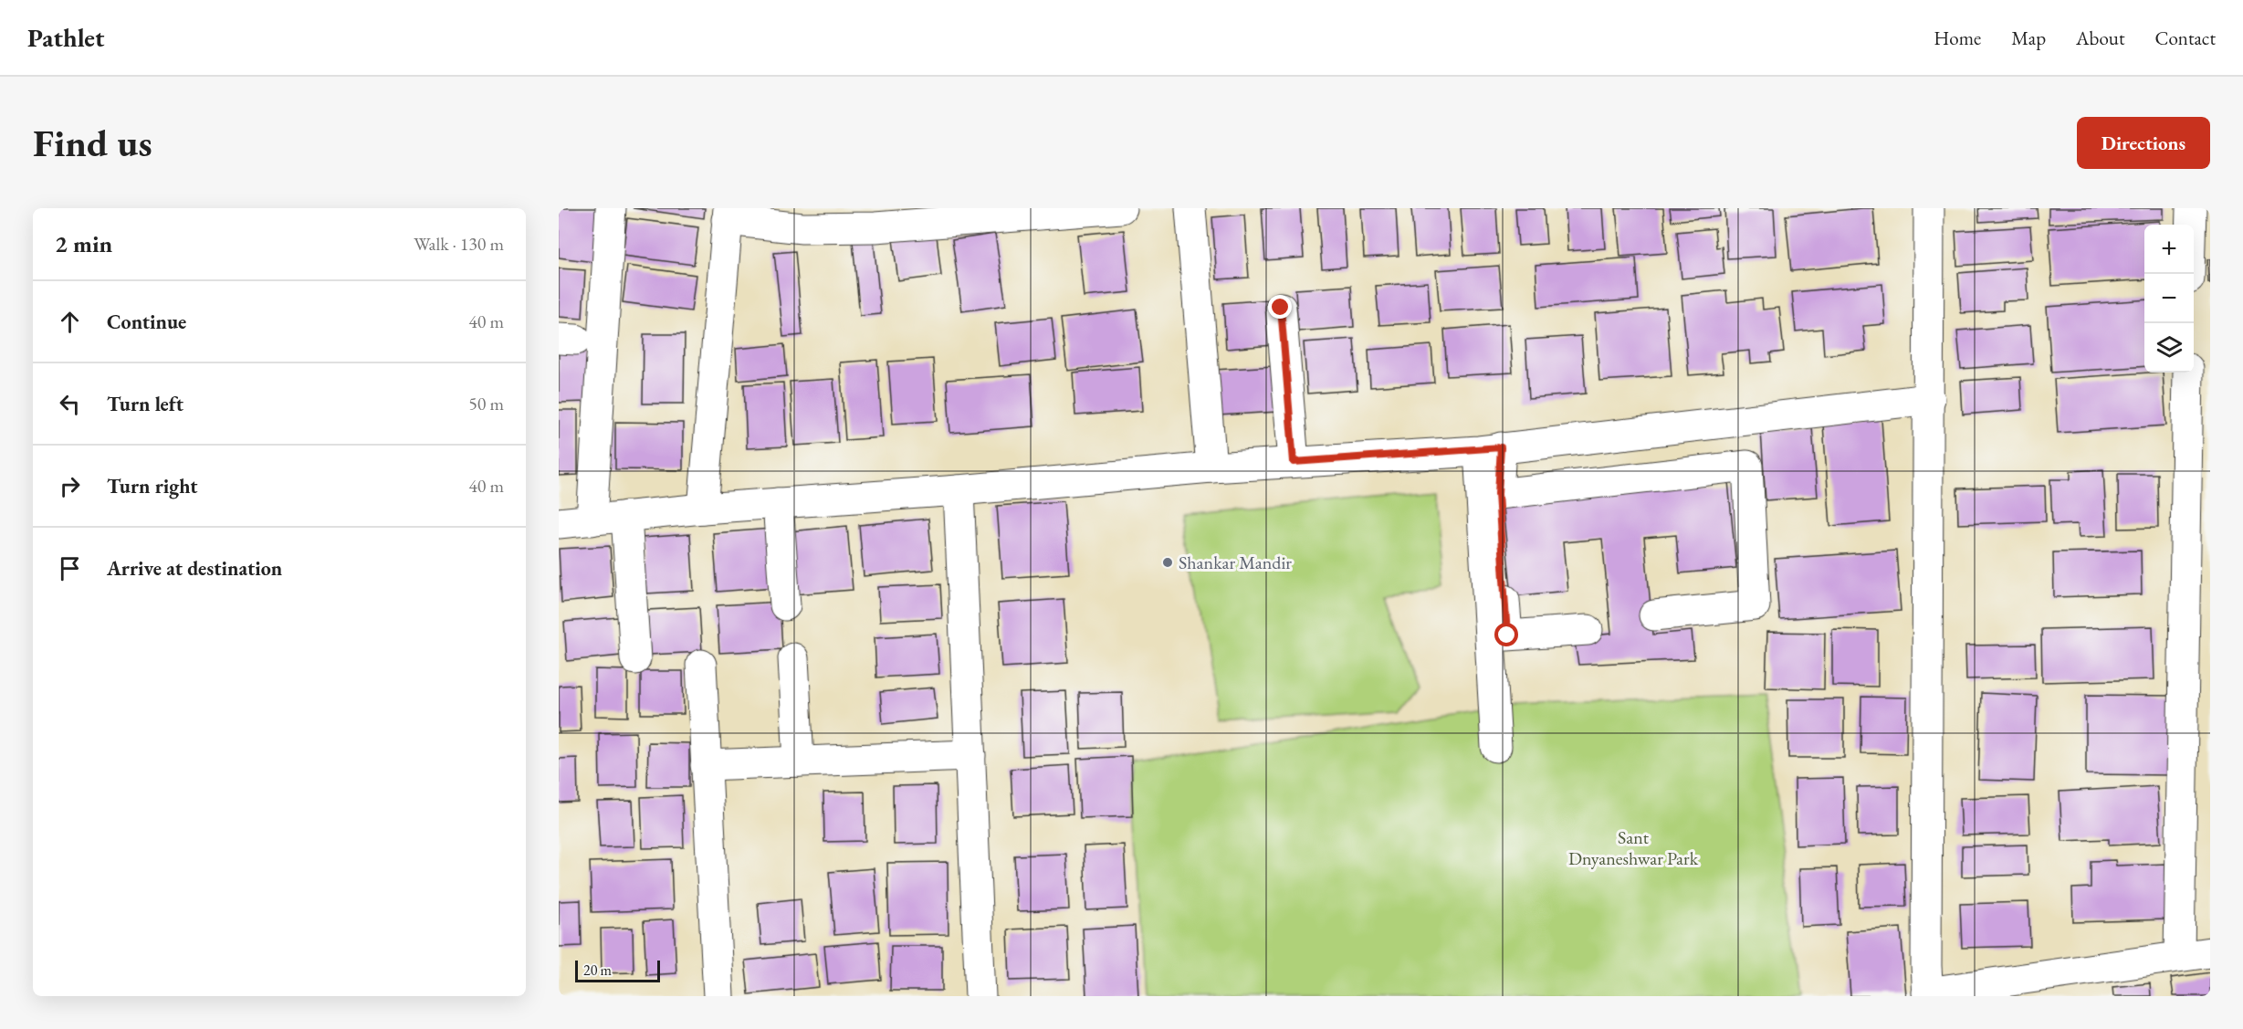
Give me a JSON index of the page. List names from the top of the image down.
{
  "parks": ["Sant Dnyaneshwar Park"],
  "places": ["Shankar Mandir"],
  "scale_bar": "20 m",
  "page": {
    "header": "Pathlet",
    "nav": [
      "Home",
      "Map",
      "About",
      "Contact"
    ],
    "buttons": "Directions",
    "title": "Find us",
    "heading": ["2 min", "Walk · 130 m"],
    "map_buttons": ["+", "−"],
    "list": [
      ["Continue", "40 m"],
      ["Turn left", "50 m"],
      ["Turn right", "40 m"],
      "Arrive at destination"
    ],
    "scale": "20 m"
  }
}
